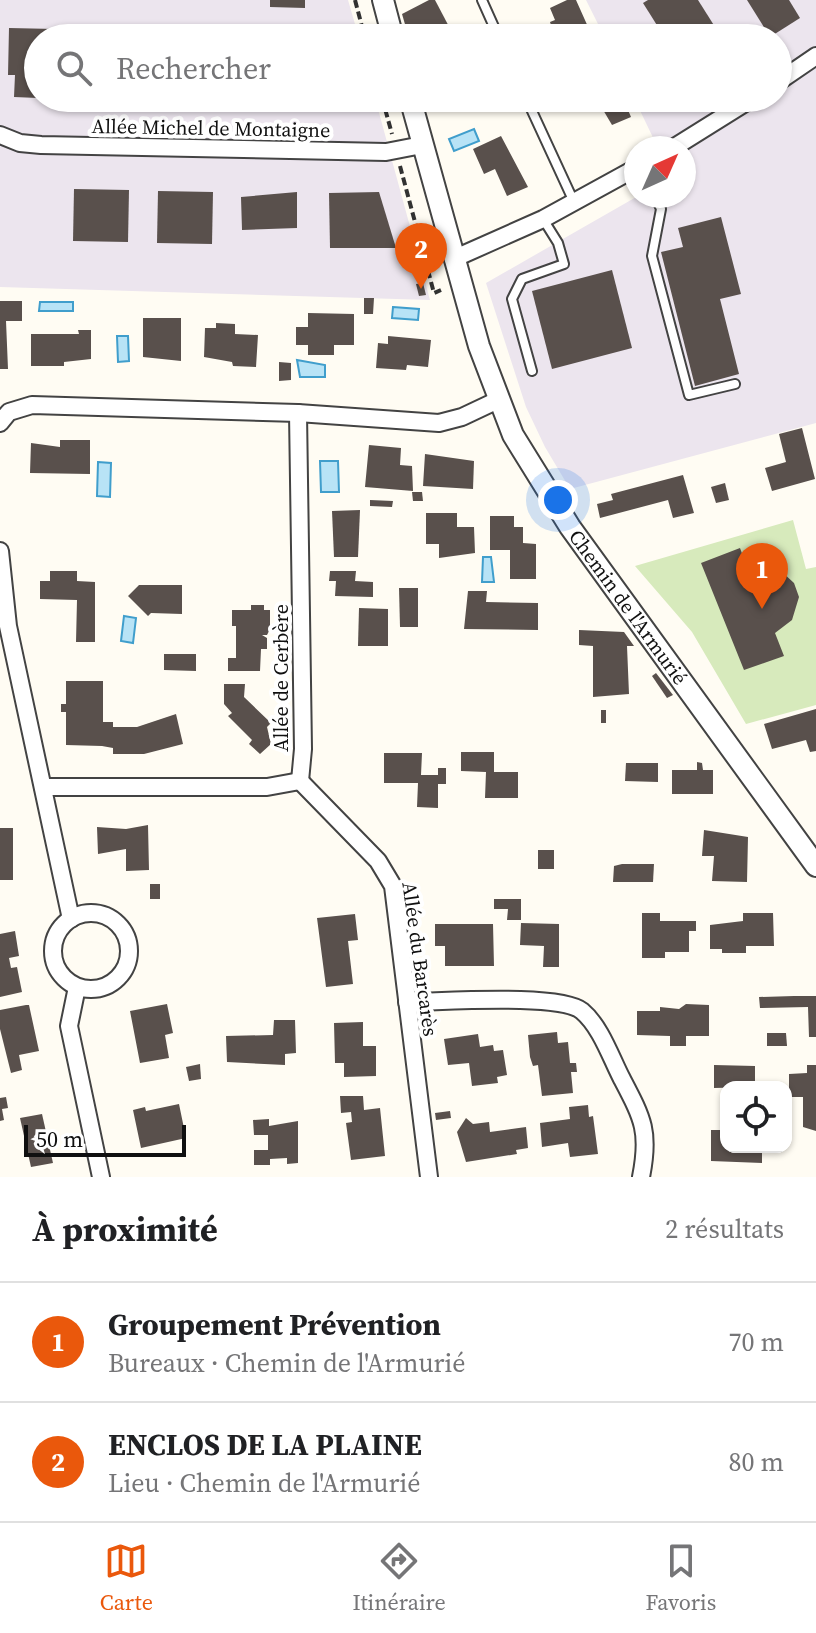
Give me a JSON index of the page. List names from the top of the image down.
{
  "streets": {
    "street": [
      "Allée Michel de Montaigne",
      "Chemin de l'Armurié",
      "Allée de Cerbère",
      "Allée du Barcarès"
    ]
  },
  "crossings": [
    ["Allée Michel de Montaigne", "Chemin de l'Armurié"],
    ["Allée de Cerbère", "Allée du Barcarès"]
  ],
  "scale_bar": "50 m",
  "north": "top right",
  "page": {
    "search": "Rechercher",
    "pins": ["2", "1"],
    "scale": "50 m",
    "heading": ["À proximité", "2 résultats"],
    "list": [
      {
        "mark": "1",
        "name": "Groupement Prévention",
        "note": "Bureaux · Chemin de l'Armurié",
        "value": "70 m"
      },
      {
        "mark": "2",
        "name": "ENCLOS DE LA PLAINE",
        "note": "Lieu · Chemin de l'Armurié",
        "value": "80 m"
      }
    ],
    "nav": ["Carte", "Itinéraire", "Favoris"]
  }
}
